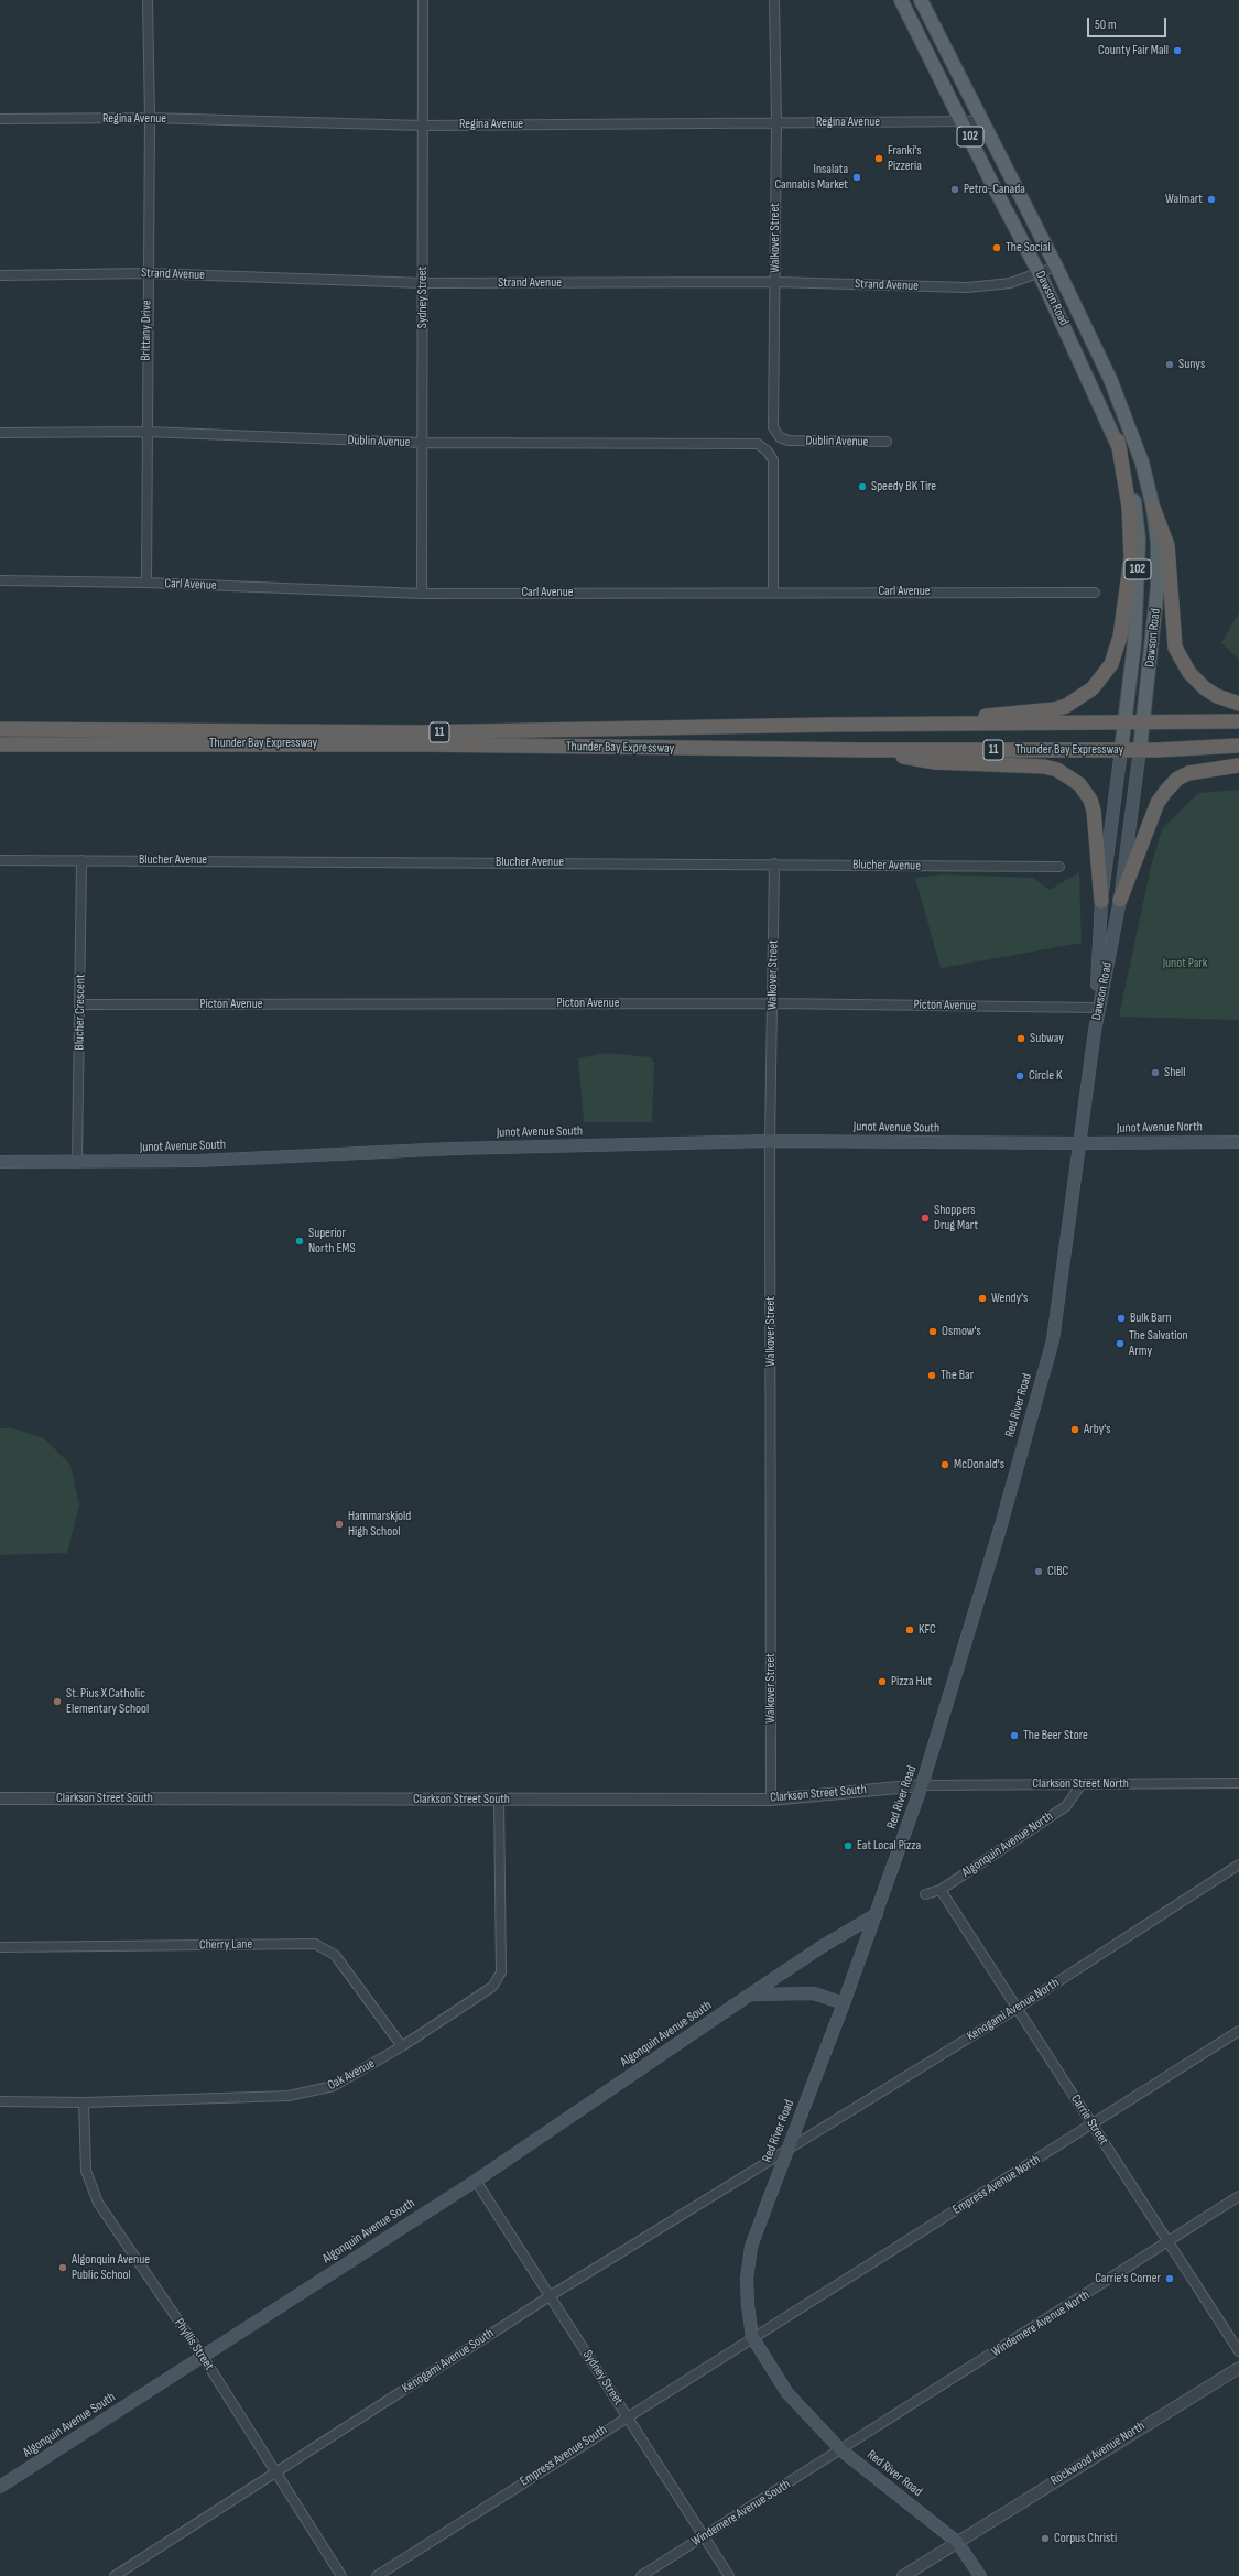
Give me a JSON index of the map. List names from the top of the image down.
{
  "streets": {
    "highway": ["11", "Thunder Bay Expressway"],
    "main road": [
      "102",
      "Dawson Road",
      "Junot Avenue South",
      "Junot Avenue North",
      "Red River Road",
      "Algonquin Avenue South"
    ],
    "street": [
      "Regina Avenue",
      "Walkover Street",
      "Strand Avenue",
      "Sydney Street",
      "Brittany Drive",
      "Dublin Avenue",
      "Carl Avenue",
      "Blucher Avenue",
      "Picton Avenue",
      "Blucher Crescent",
      "Clarkson Street North",
      "Clarkson Street South",
      "Algonquin Avenue North",
      "Cherry Lane",
      "Kenogami Avenue North",
      "Oak Avenue",
      "Carrie Street",
      "Empress Avenue North",
      "Windemere Avenue North",
      "Phyllis Street",
      "Kenogami Avenue South",
      "Rockwood Avenue North",
      "Empress Avenue South",
      "Windemere Avenue South"
    ]
  },
  "crossings": [
    ["Regina Avenue", "Walkover Street"],
    ["Regina Avenue", "Sydney Street"],
    ["Regina Avenue", "Dawson Road"],
    ["Regina Avenue", "Brittany Drive"],
    ["Walkover Street", "Strand Avenue"],
    ["Walkover Street", "Dublin Avenue"],
    ["Walkover Street", "Blucher Avenue"],
    ["Walkover Street", "Picton Avenue"],
    ["Walkover Street", "Junot Avenue South"],
    ["Walkover Street", "Clarkson Street South"],
    ["Strand Avenue", "Sydney Street"],
    ["Strand Avenue", "Dawson Road"],
    ["Strand Avenue", "Brittany Drive"],
    ["Sydney Street", "Dublin Avenue"],
    ["Sydney Street", "Carl Avenue"],
    ["Sydney Street", "Algonquin Avenue South"],
    ["Sydney Street", "Kenogami Avenue South"],
    ["Sydney Street", "Empress Avenue South"],
    ["Sydney Street", "Windemere Avenue South"],
    ["Dawson Road", "Thunder Bay Expressway"],
    ["Dawson Road", "Picton Avenue"],
    ["Dawson Road", "Red River Road"],
    ["Brittany Drive", "Dublin Avenue"],
    ["Brittany Drive", "Carl Avenue"],
    ["Dublin Avenue", "Carl Avenue"],
    ["Blucher Avenue", "Blucher Crescent"],
    ["Picton Avenue", "Blucher Crescent"],
    ["Blucher Crescent", "Junot Avenue South"],
    ["Junot Avenue South", "Junot Avenue North"],
    ["Junot Avenue South", "Red River Road"],
    ["Junot Avenue North", "Red River Road"],
    ["Red River Road", "Clarkson Street North"],
    ["Red River Road", "Clarkson Street South"],
    ["Red River Road", "Kenogami Avenue North"],
    ["Red River Road", "Algonquin Avenue South"],
    ["Red River Road", "Empress Avenue North"],
    ["Red River Road", "Windemere Avenue North"],
    ["Red River Road", "Kenogami Avenue South"],
    ["Red River Road", "Rockwood Avenue North"],
    ["Red River Road", "Empress Avenue South"],
    ["Red River Road", "Windemere Avenue South"],
    ["Clarkson Street North", "Clarkson Street South"],
    ["Clarkson Street North", "Algonquin Avenue North"],
    ["Clarkson Street South", "Oak Avenue"],
    ["Algonquin Avenue North", "Carrie Street"],
    ["Cherry Lane", "Oak Avenue"],
    ["Kenogami Avenue North", "Carrie Street"],
    ["Kenogami Avenue North", "Kenogami Avenue South"],
    ["Algonquin Avenue South", "Phyllis Street"],
    ["Oak Avenue", "Phyllis Street"],
    ["Carrie Street", "Empress Avenue North"],
    ["Carrie Street", "Windemere Avenue North"],
    ["Empress Avenue North", "Empress Avenue South"],
    ["Windemere Avenue North", "Windemere Avenue South"],
    ["Phyllis Street", "Kenogami Avenue South"]
  ],
  "parks": ["Junot Park"],
  "places": [
    "County Fair Mall",
    "Franki's Pizzeria",
    "Insalata Cannabis Market",
    "Petro-Canada",
    "Walmart",
    "The Social",
    "Sunys",
    "Speedy BK Tire",
    "Subway",
    "Shell",
    "Circle K",
    "Shoppers Drug Mart",
    "Superior North EMS",
    "Wendy's",
    "Bulk Barn",
    "Osmow's",
    "The Salvation Army",
    "The Bar",
    "Arby's",
    "McDonald's",
    "Hammarskjold High School",
    "CIBC",
    "KFC",
    "Pizza Hut",
    "St. Pius X Catholic Elementary School",
    "The Beer Store",
    "Eat Local Pizza",
    "Algonquin Avenue Public School",
    "Carrie's Corner",
    "Corpus Christi"
  ],
  "scale_bar": "50 m"
}
